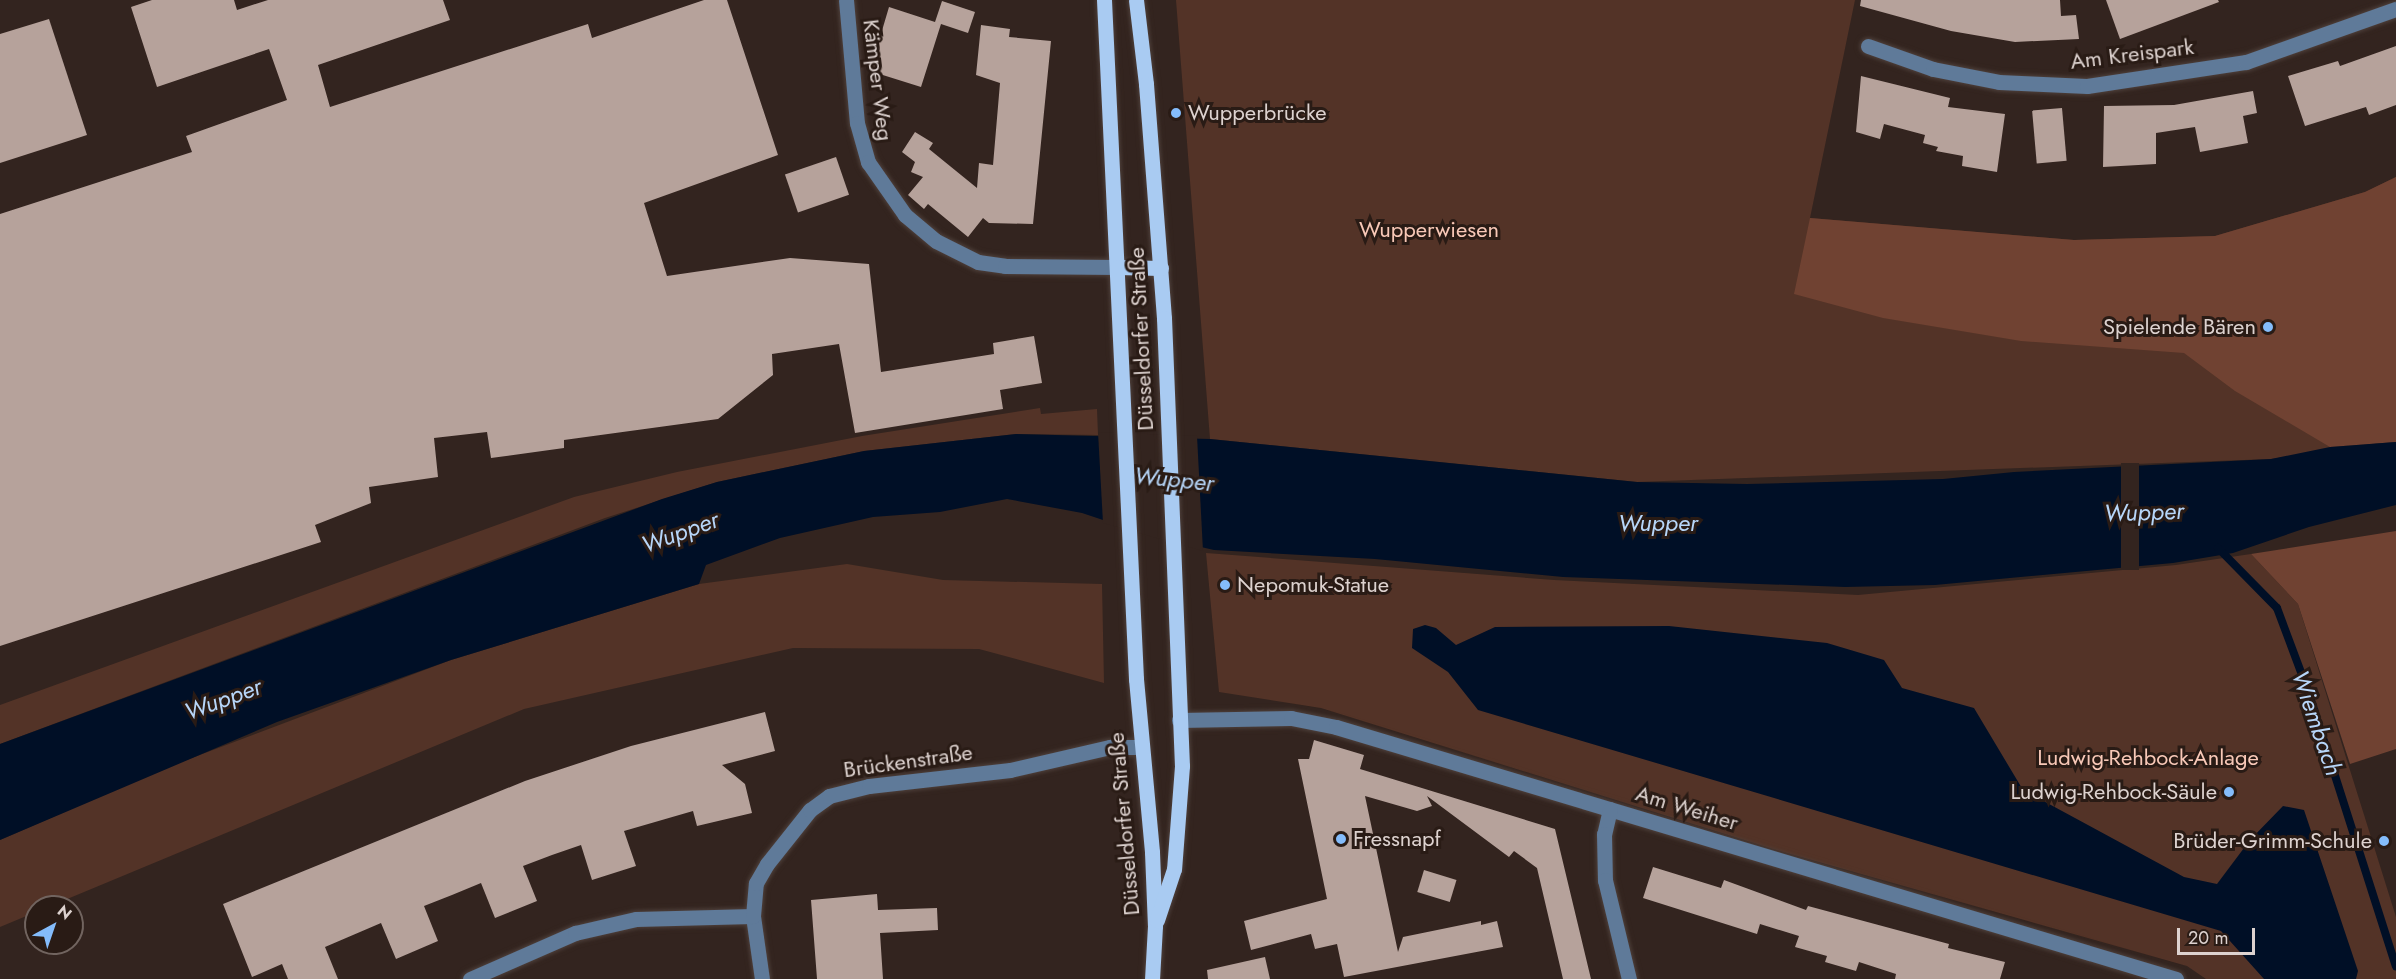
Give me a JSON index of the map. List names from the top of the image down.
{
  "streets": {
    "main road": ["Düsseldorfer Straße"],
    "street": [
      "Am Kreispark",
      "Kämper Weg",
      "Brückenstraße",
      "Am Weiher"
    ]
  },
  "crossings": [
    ["Kämper Weg", "Düsseldorfer Straße"],
    ["Düsseldorfer Straße", "Brückenstraße"],
    ["Düsseldorfer Straße", "Am Weiher"]
  ],
  "water": ["Wupper", "Wiembach"],
  "parks": ["Wupperwiesen", "Ludwig-Rehbock-Anlage"],
  "places": [
    "Wupperbrücke",
    "Spielende Bären",
    "Nepomuk-Statue",
    "Ludwig-Rehbock-Säule",
    "Fressnapf",
    "Brüder-Grimm-Schule"
  ],
  "scale_bar": "20 m",
  "north": "top right"
}
